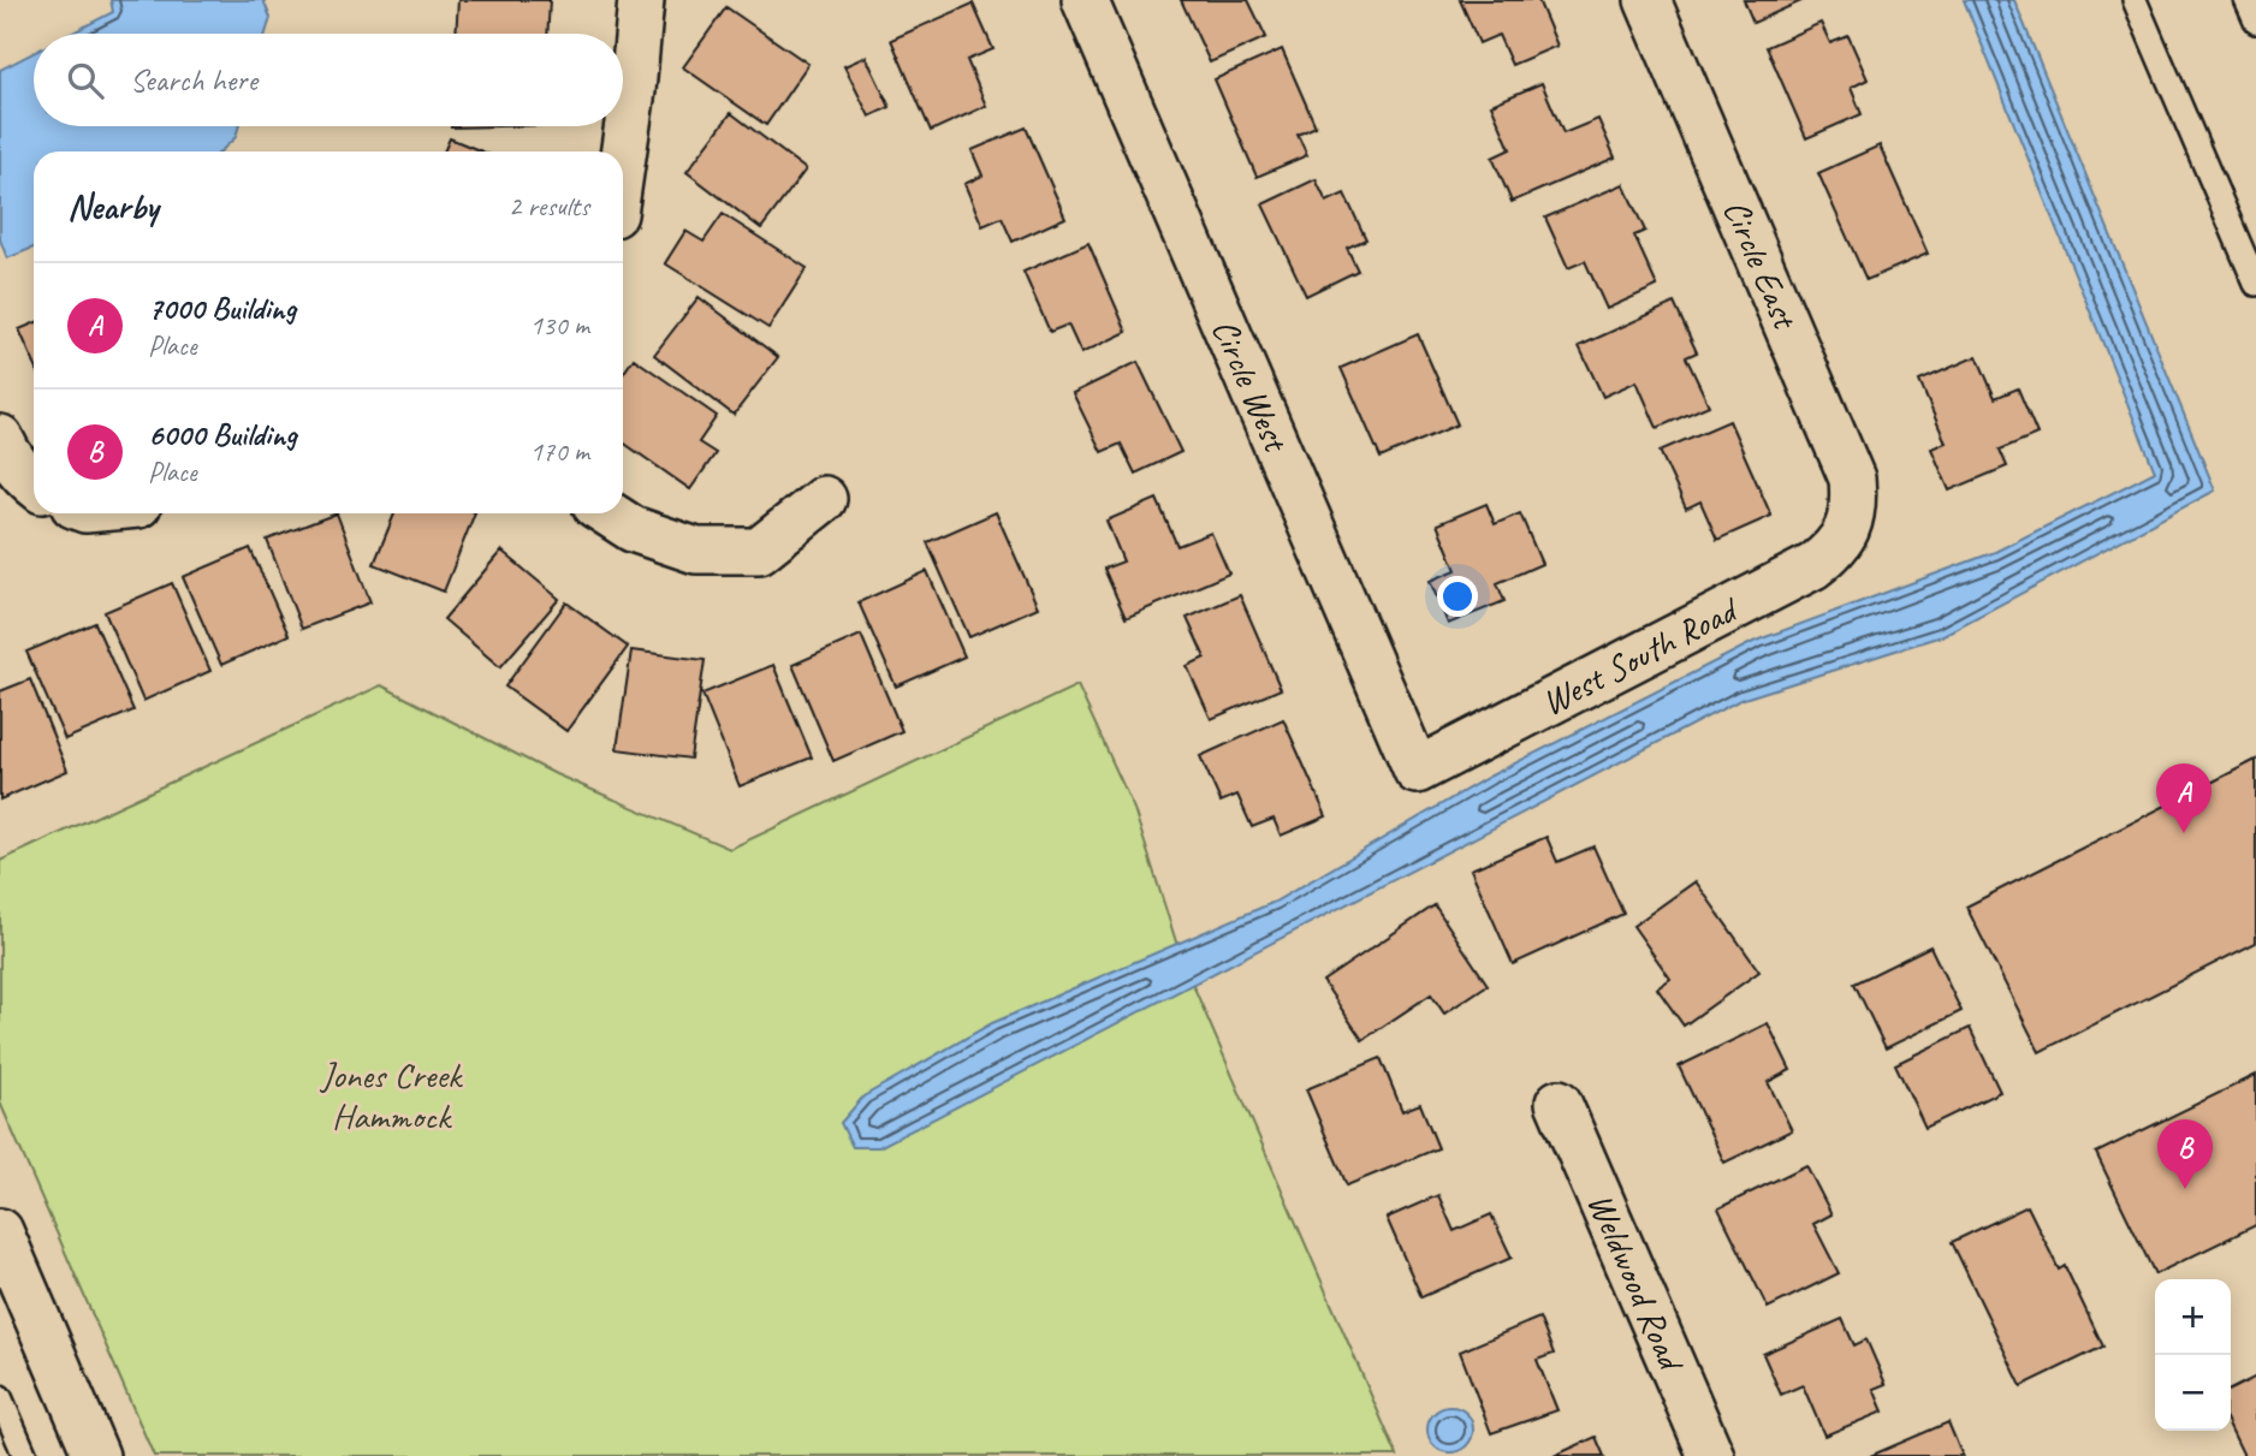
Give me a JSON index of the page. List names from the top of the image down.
{
  "streets": {
    "street": [
      "Circle East",
      "Circle West",
      "West South Road",
      "Weldwood Road"
    ]
  },
  "crossings": [
    ["Circle East", "West South Road"],
    ["Circle West", "West South Road"]
  ],
  "parks": ["Jones Creek Hammock"],
  "page": {
    "search": "Search here",
    "heading": ["Nearby", "2 results"],
    "list": [
      {
        "mark": "A",
        "name": "7000 Building",
        "note": "Place",
        "value": "130 m"
      },
      {
        "mark": "B",
        "name": "6000 Building",
        "note": "Place",
        "value": "170 m"
      }
    ],
    "pins": ["A", "B"],
    "map_buttons": ["+", "−"]
  }
}
